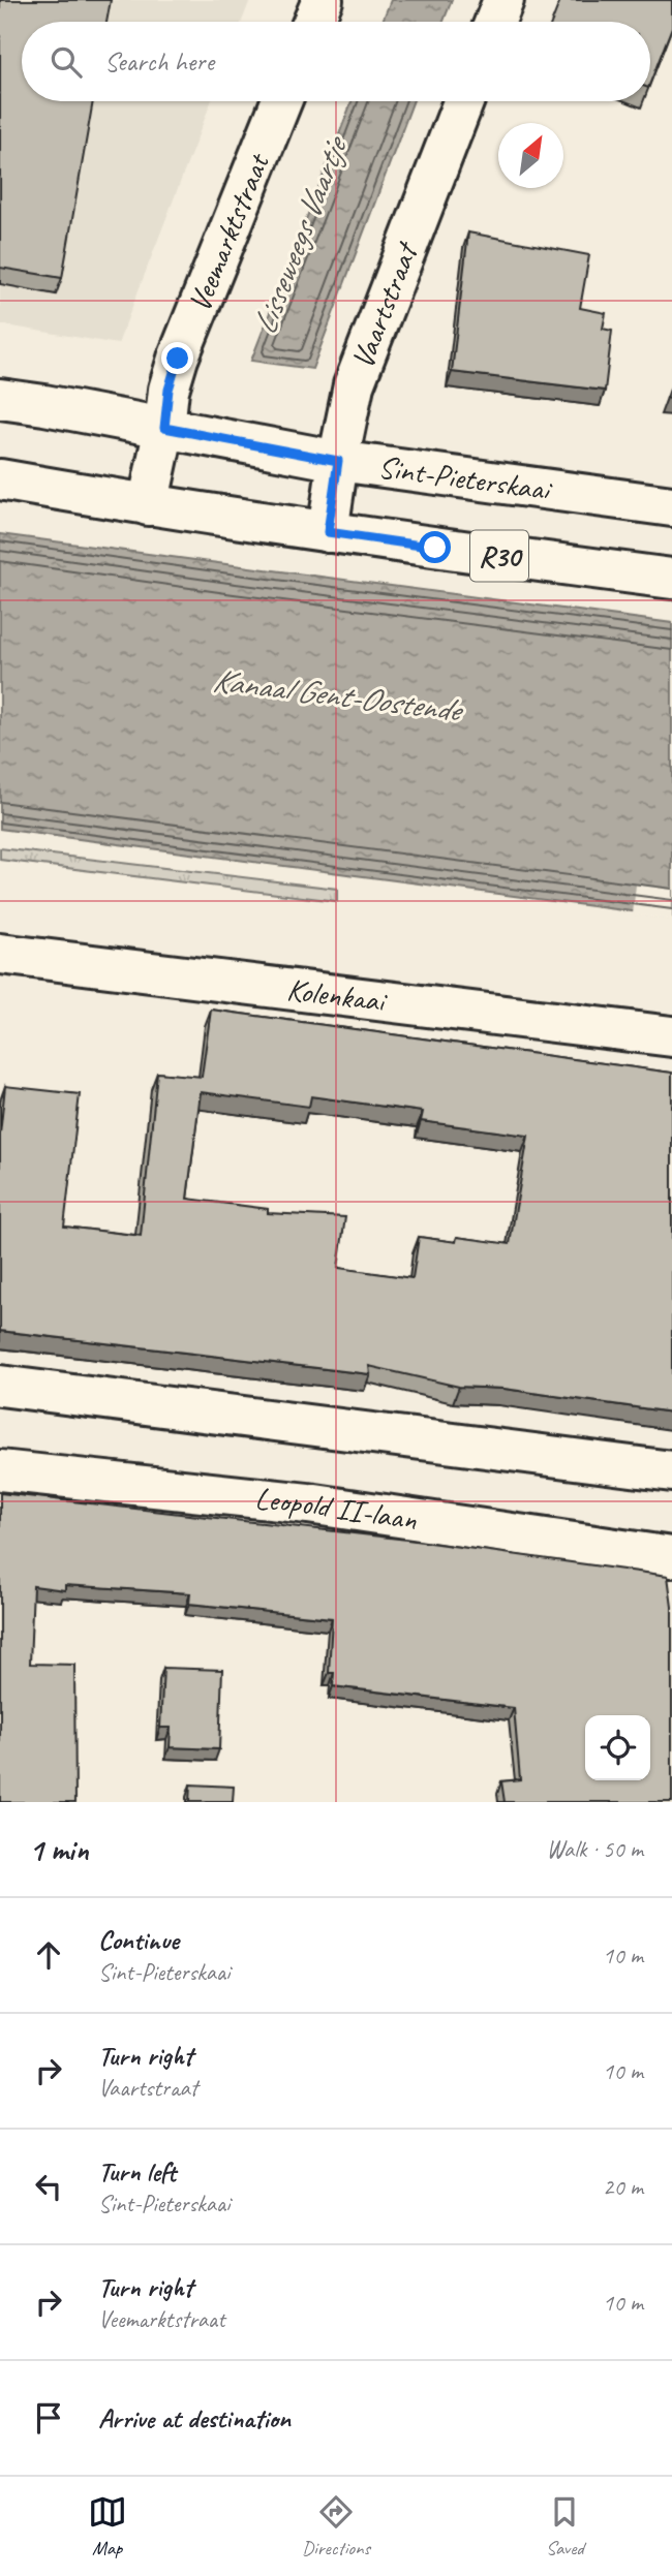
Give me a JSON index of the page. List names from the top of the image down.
{
  "streets": {
    "main road": [
      "Veemarktstraat",
      "Vaartstraat",
      "Sint-Pieterskaai",
      "R30",
      "Kolenkaai",
      "Leopold II-laan"
    ]
  },
  "crossings": [
    ["Veemarktstraat", "Sint-Pieterskaai"],
    ["Veemarktstraat", "R30"],
    ["Vaartstraat", "Sint-Pieterskaai"],
    ["Vaartstraat", "R30"]
  ],
  "water": ["Lisseweegs Vaartje", "Kanaal Gent-Oostende"],
  "north": "top right",
  "page": {
    "search": "Search here",
    "heading": ["1 min", "Walk · 50 m"],
    "list": [
      ["Continue", "Sint-Pieterskaai", "10 m"],
      ["Turn right", "Vaartstraat", "10 m"],
      ["Turn left", "Sint-Pieterskaai", "20 m"],
      ["Turn right", "Veemarktstraat", "10 m"],
      "Arrive at destination"
    ],
    "nav": ["Map", "Directions", "Saved"]
  }
}
